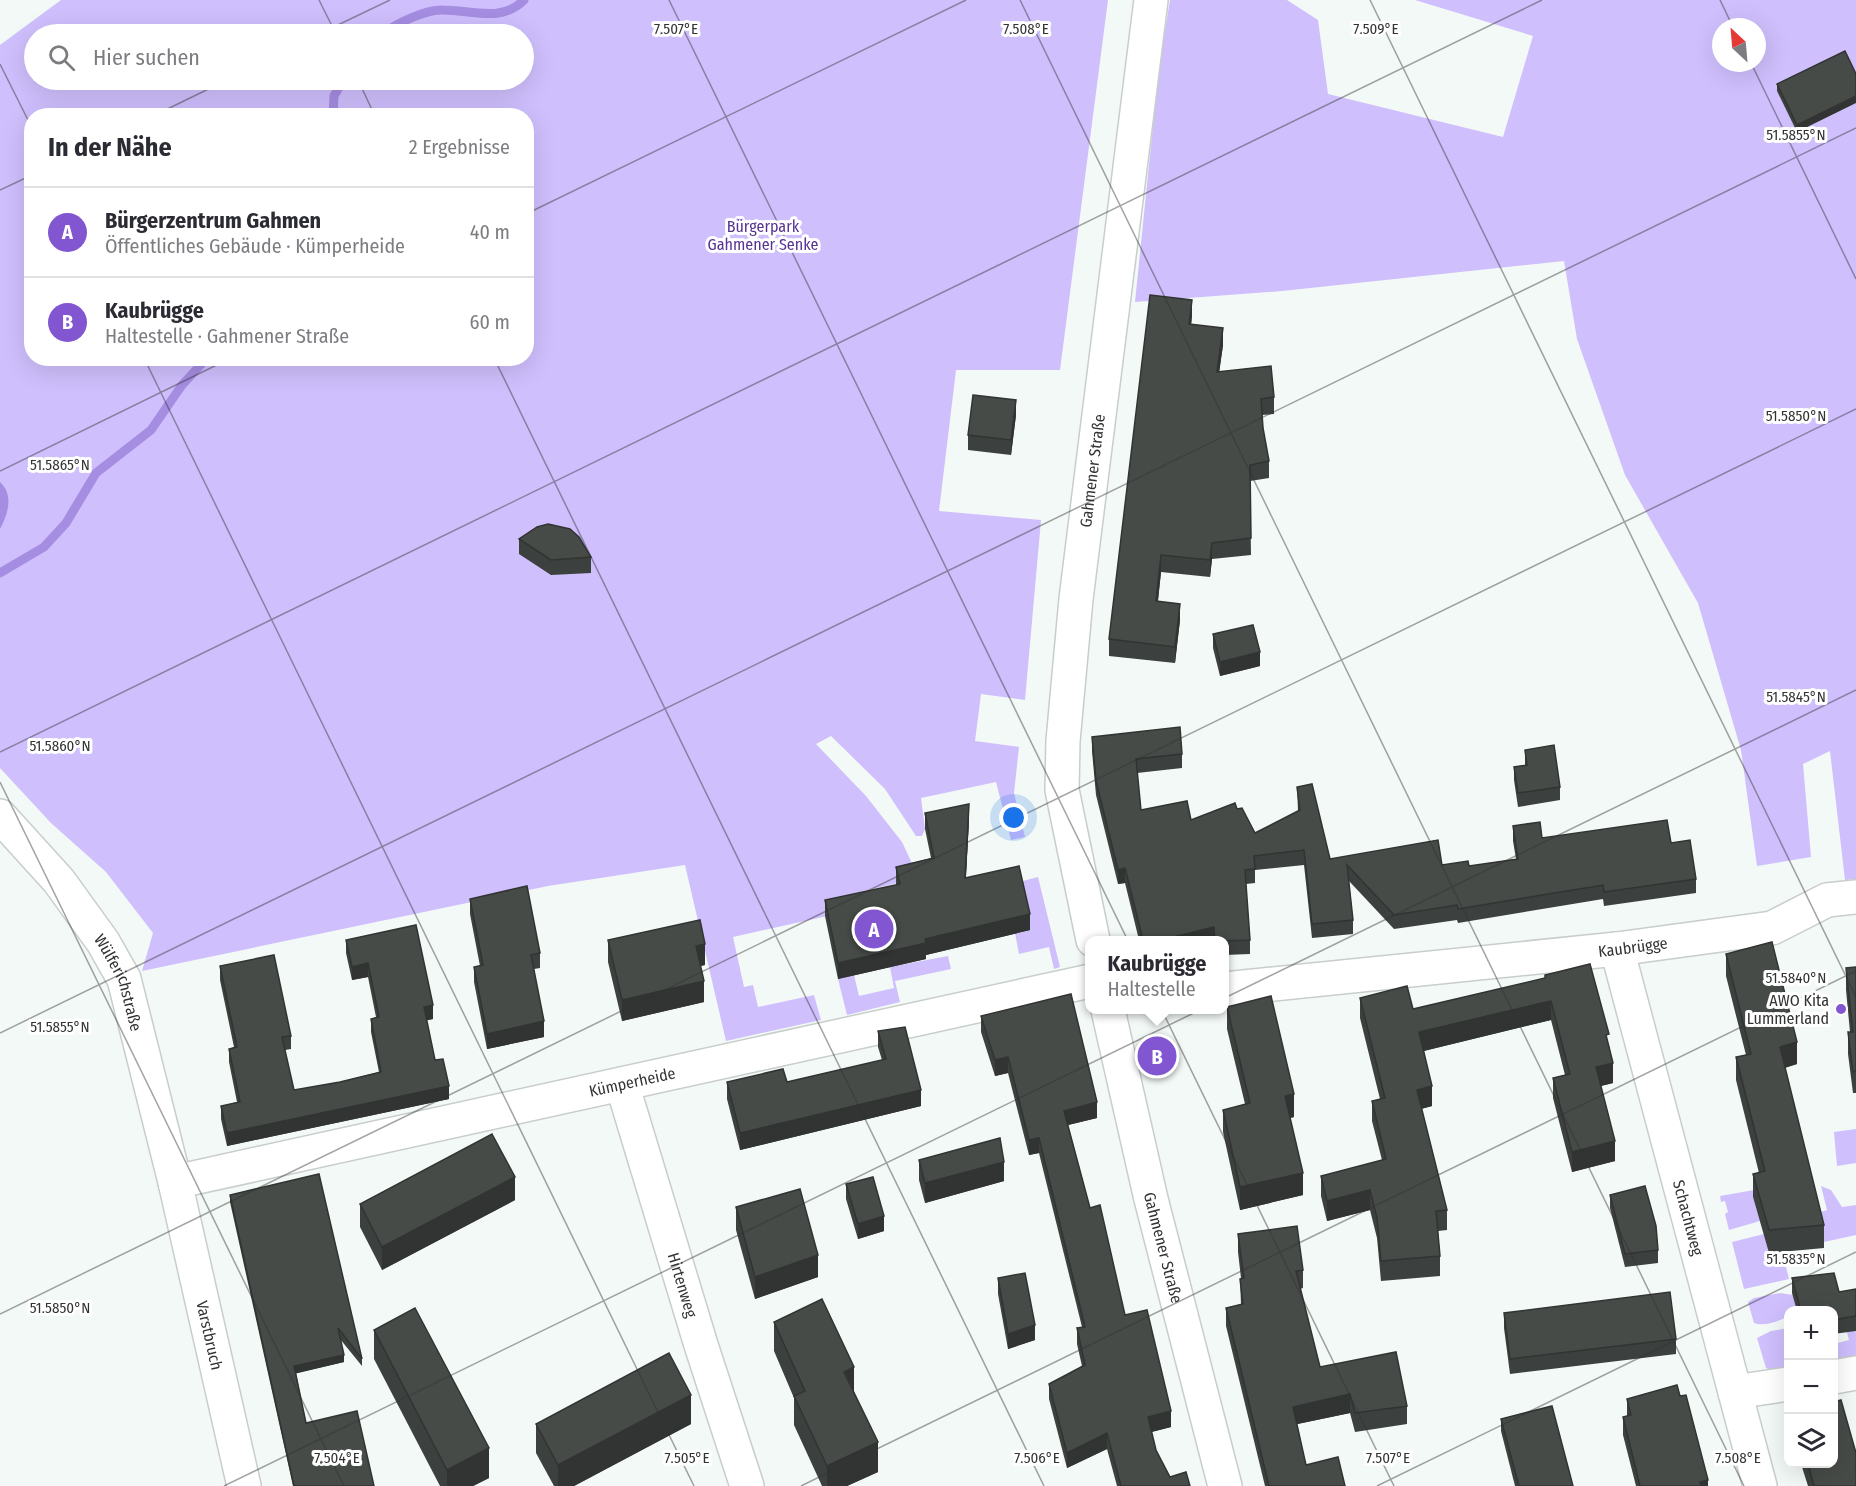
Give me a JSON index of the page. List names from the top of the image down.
{
  "streets": {
    "street": [
      "Gahmener Straße",
      "Kaubrügge",
      "Wülferichstraße",
      "Kümperheide",
      "Schachtweg",
      "Hirtenweg",
      "Varstbruch"
    ]
  },
  "crossings": [
    ["Kaubrügge", "Schachtweg"],
    ["Wülferichstraße", "Kümperheide"],
    ["Wülferichstraße", "Varstbruch"],
    ["Kümperheide", "Hirtenweg"],
    ["Kümperheide", "Varstbruch"]
  ],
  "parks": ["Bürgerpark Gahmener Senke"],
  "places": ["AWO Kita Lummerland"],
  "north": "top left",
  "page": {
    "search": "Hier suchen",
    "heading": ["In der Nähe", "2 Ergebnisse"],
    "list": [
      {
        "mark": "A",
        "name": "Bürgerzentrum Gahmen",
        "note": "Öffentliches Gebäude · Kümperheide",
        "value": "40 m"
      },
      {
        "mark": "B",
        "name": "Kaubrügge",
        "note": "Haltestelle · Gahmener Straße",
        "value": "60 m"
      }
    ],
    "pins": ["A", "B"],
    "popup": ["Kaubrügge", "Haltestelle"],
    "map_buttons": ["+", "−"]
  },
  "coordinates": [
    "7.507°E",
    "7.508°E",
    "7.509°E",
    "51.5855°N",
    "51.5850°N",
    "51.5865°N",
    "51.5845°N",
    "51.5860°N",
    "51.5840°N",
    "51.5835°N",
    "7.504°E",
    "7.505°E",
    "7.506°E"
  ]
}
